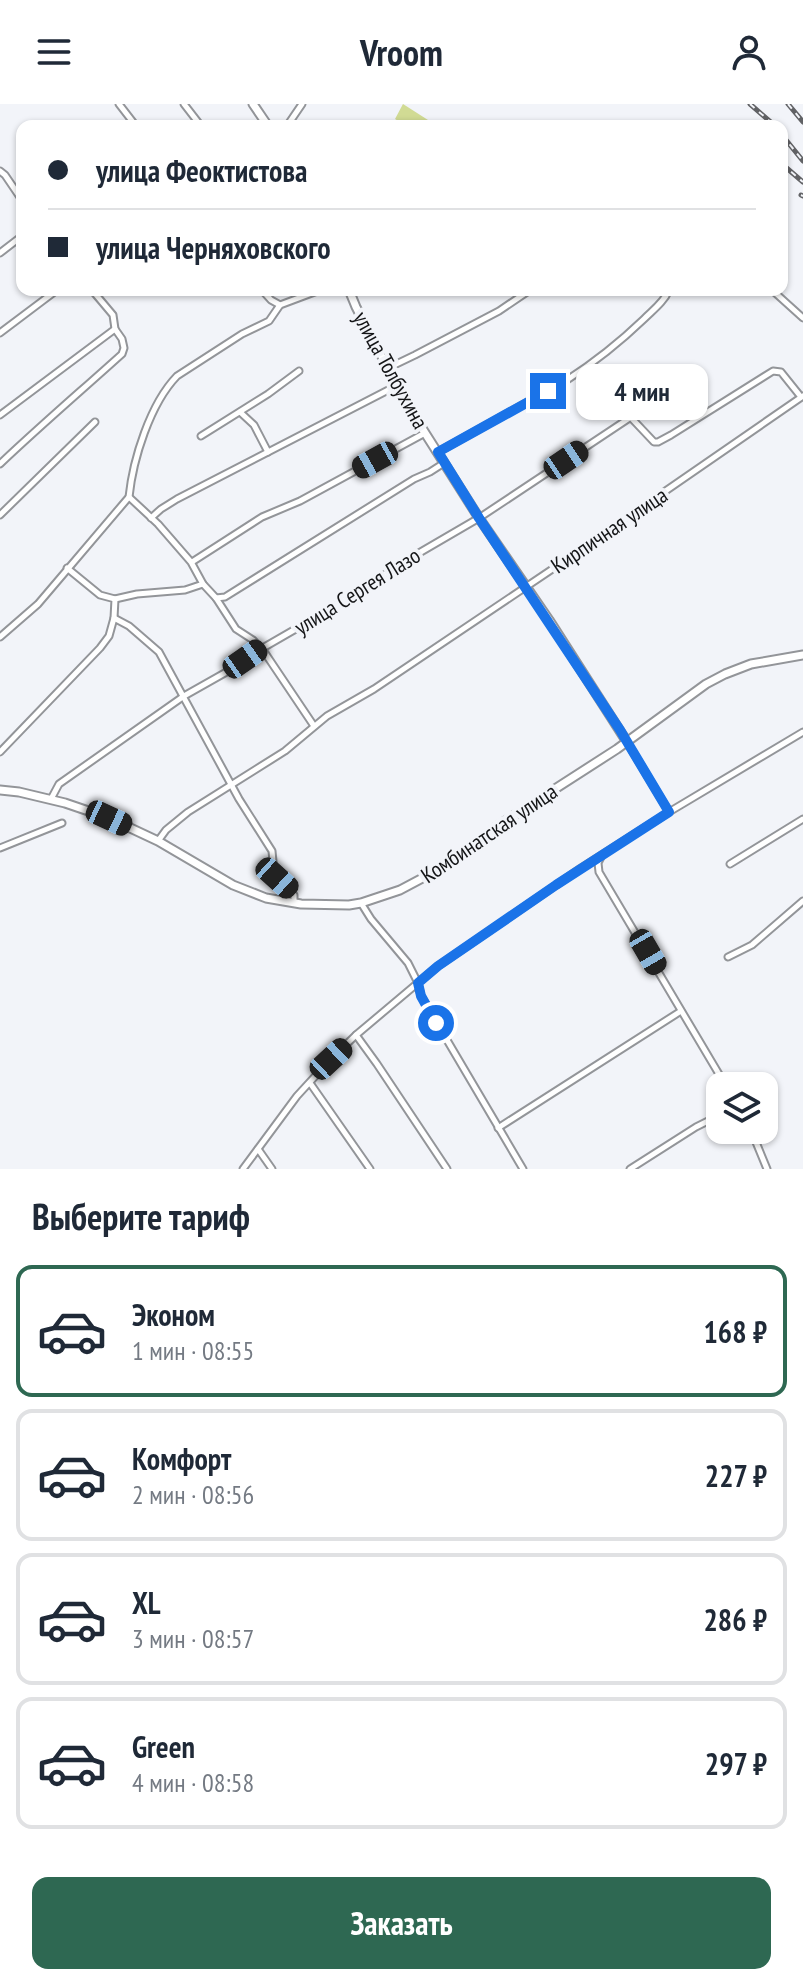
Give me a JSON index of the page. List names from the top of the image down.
{
  "streets": {
    "main road": ["улица Толбухина", "Комбинатская улица"],
    "street": ["Кирпичная улица", "улица Сергея Лазо"]
  },
  "crossings": [
    ["улица Толбухина", "Кирпичная улица"],
    ["улица Толбухина", "улица Сергея Лазо"],
    ["улица Толбухина", "Комбинатская улица"],
    ["улица Сергея Лазо", "Комбинатская улица"]
  ],
  "page": {
    "header": "Vroom",
    "banner": ["улица Феоктистова", "улица Черняховского"],
    "bubble": "4 мин",
    "heading": "Выберите тариф",
    "list": [
      {
        "name": "Эконом",
        "note": "1 мин · 08:55",
        "value": "168 ₽"
      },
      {
        "name": "Комфорт",
        "note": "2 мин · 08:56",
        "value": "227 ₽"
      },
      {
        "name": "XL",
        "note": "3 мин · 08:57",
        "value": "286 ₽"
      },
      {
        "name": "Green",
        "note": "4 мин · 08:58",
        "value": "297 ₽"
      }
    ],
    "buttons": "Заказать"
  }
}
